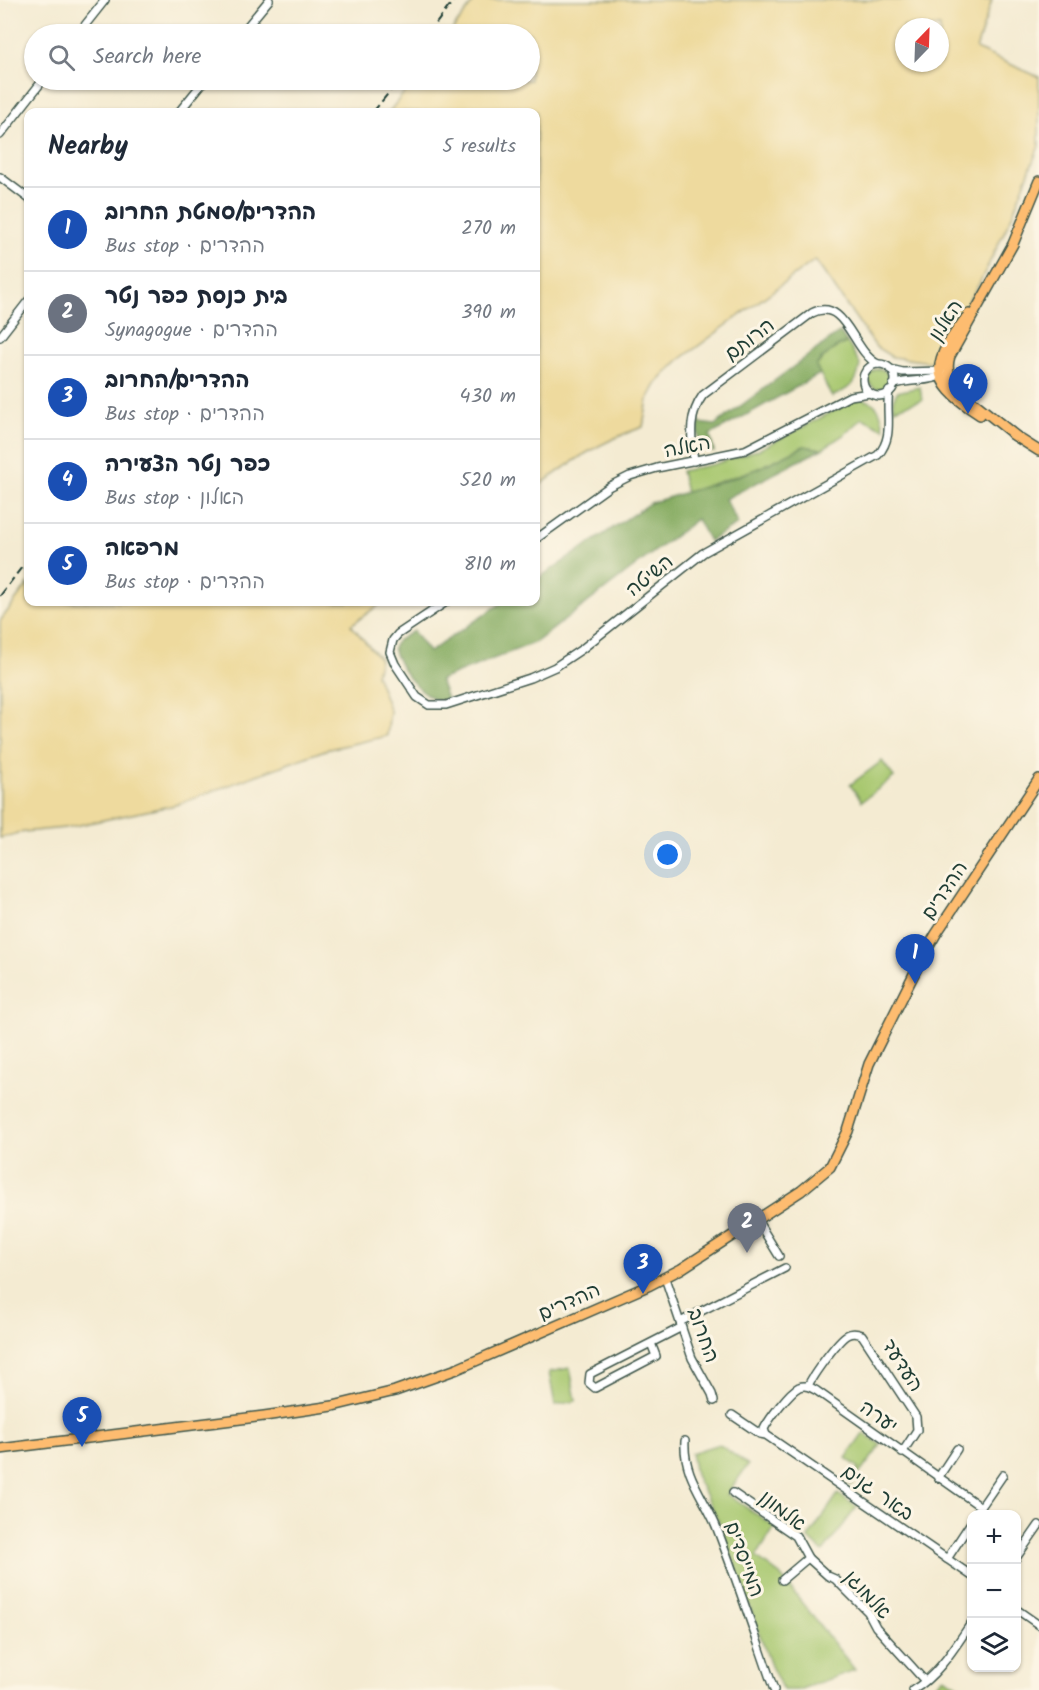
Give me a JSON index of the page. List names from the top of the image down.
{
  "streets": {
    "main road": ["האלון", "ההדרים"],
    "street": [
      "הרותם",
      "האלה",
      "השיטה",
      "החרוב",
      "העדעד",
      "יערה",
      "באר גנים",
      "אלמונן",
      "המייסדים",
      "אלמוגן"
    ]
  },
  "crossings": [
    ["הרותם", "האלה"],
    ["הרותם", "השיטה"],
    ["האלה", "השיטה"],
    ["ההדרים", "החרוב"],
    ["העדעד", "יערה"],
    ["אלמונן", "אלמוגן"]
  ],
  "north": "top right",
  "page": {
    "search": "Search here",
    "heading": ["Nearby", "5 results"],
    "list": [
      {
        "mark": "1",
        "name": "ההדרים/סמטת החרוב",
        "note": "Bus stop · ההדרים",
        "value": "270 m"
      },
      {
        "mark": "2",
        "name": "בית כנסת כפר נטר",
        "note": "Synagogue · ההדרים",
        "value": "390 m"
      },
      {
        "mark": "3",
        "name": "ההדרים/החרוב",
        "note": "Bus stop · ההדרים",
        "value": "430 m"
      },
      {
        "mark": "4",
        "name": "כפר נטר הצעירה",
        "note": "Bus stop · האלון",
        "value": "520 m"
      },
      {
        "mark": "5",
        "name": "מרפאה",
        "note": "Bus stop · ההדרים",
        "value": "810 m"
      }
    ],
    "pins": [
      "4",
      "1",
      "2",
      "3",
      "5"
    ],
    "map_buttons": ["+", "−"]
  }
}
